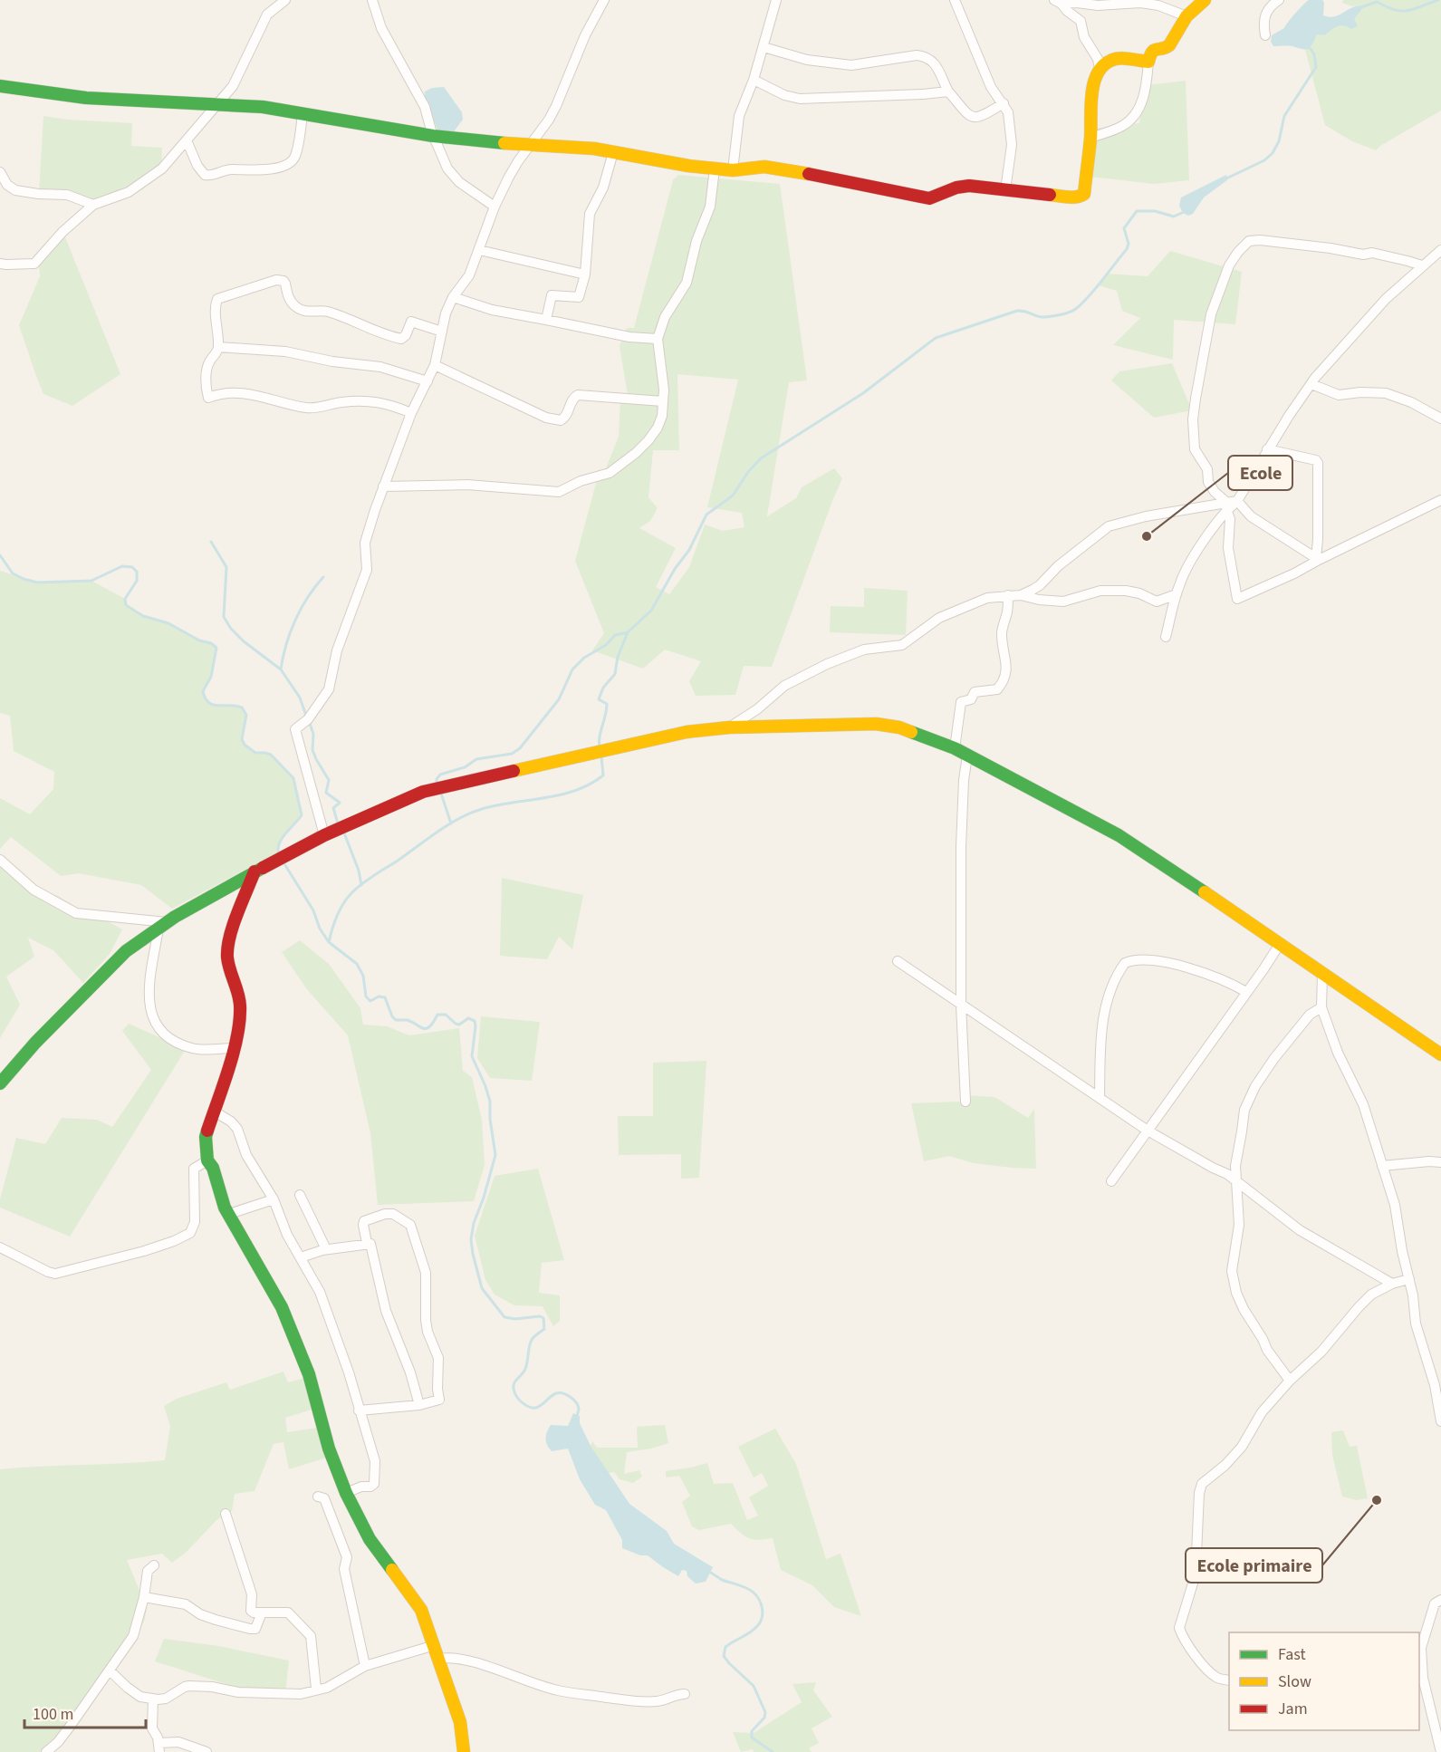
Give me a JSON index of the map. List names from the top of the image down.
{
  "places": ["Ecole", "Ecole primaire"],
  "legend": ["Fast", "Slow", "Jam"],
  "scale_bar": "100 m"
}
